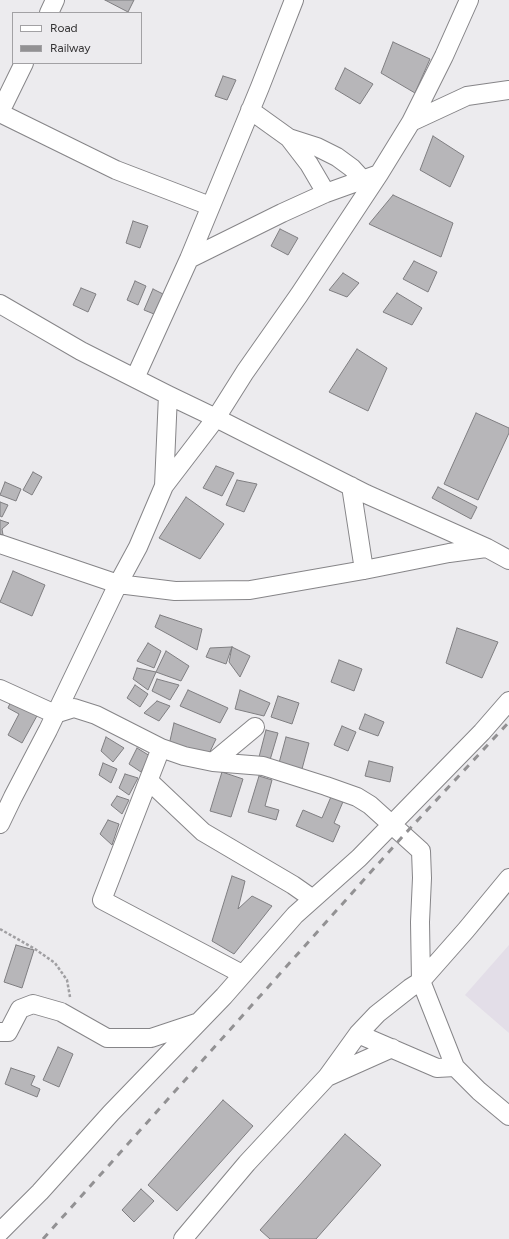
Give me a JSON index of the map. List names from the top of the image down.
{
  "legend": ["Road", "Railway"]
}
